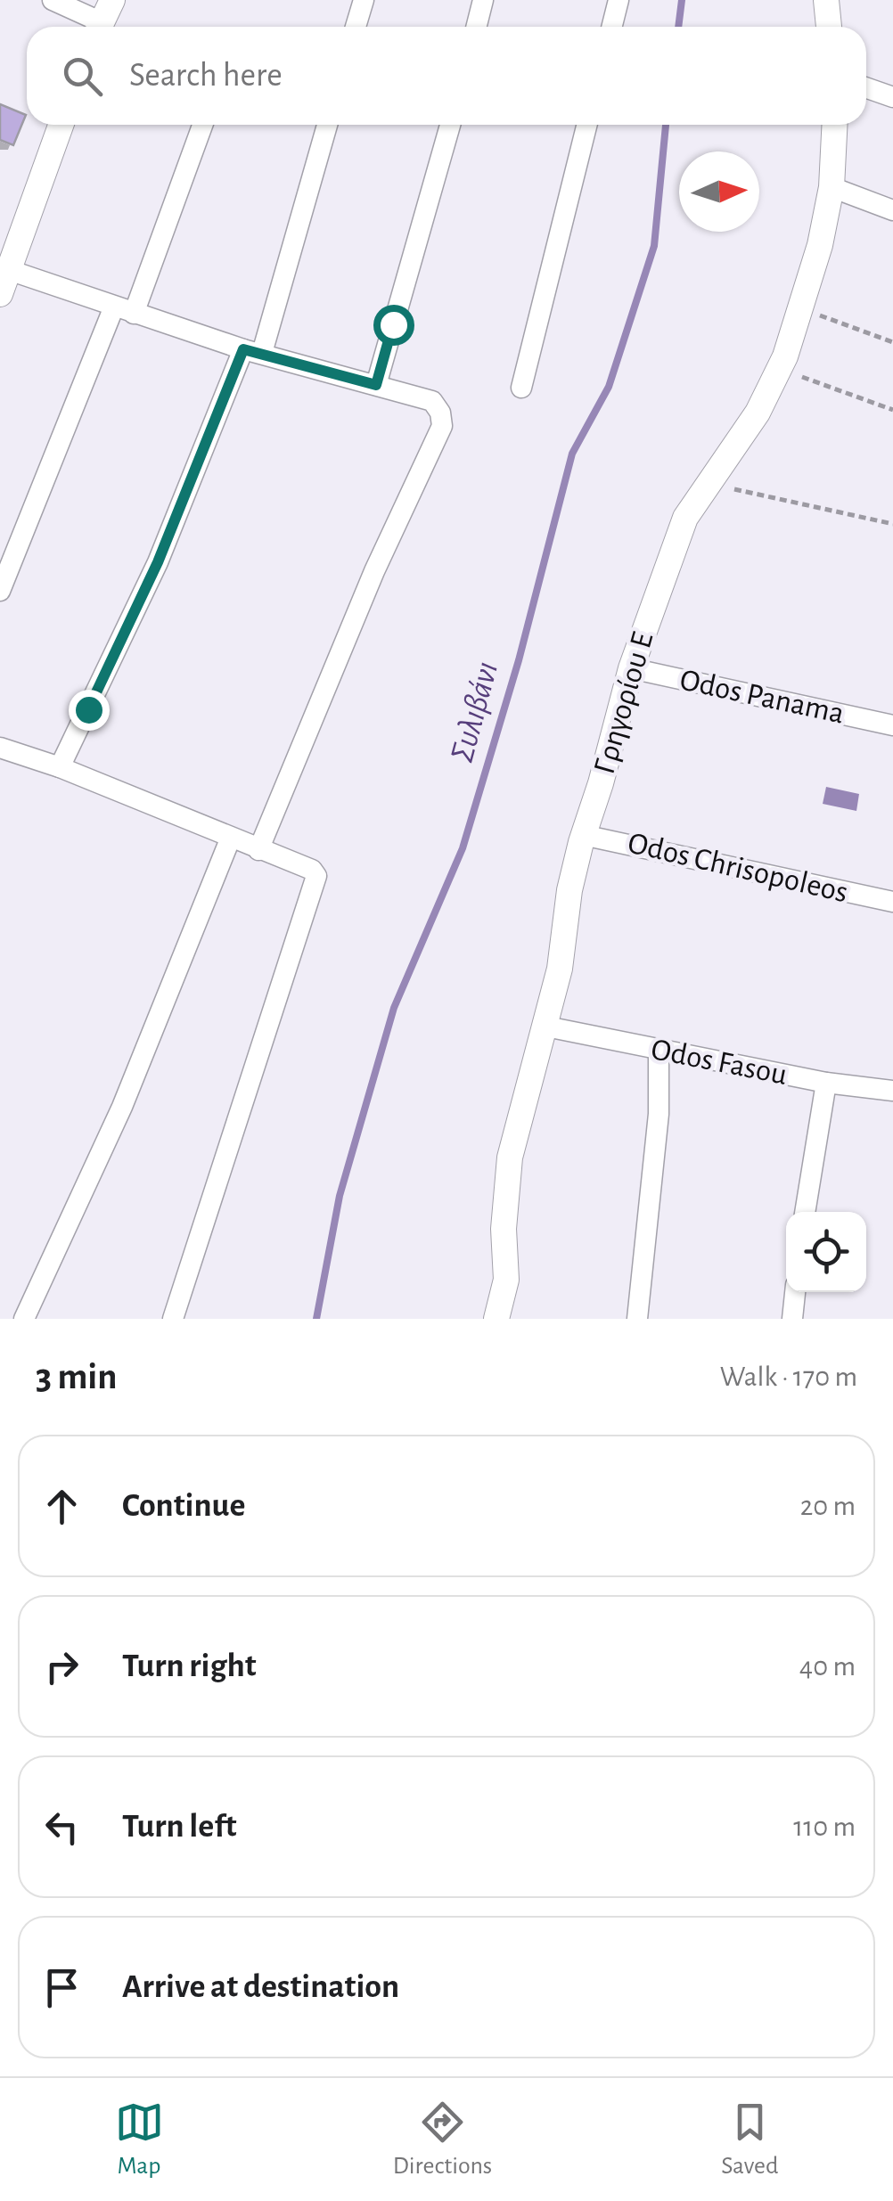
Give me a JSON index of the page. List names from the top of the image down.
{
  "streets": {
    "street": [
      "Odos Panama",
      "Γρηγορίου Ε",
      "Odos Chrisopoleos",
      "Odos Fasou"
    ]
  },
  "crossings": [
    ["Odos Panama", "Γρηγορίου Ε"],
    ["Γρηγορίου Ε", "Odos Chrisopoleos"],
    ["Γρηγορίου Ε", "Odos Fasou"]
  ],
  "water": ["Συλιβάνι"],
  "north": "right",
  "page": {
    "search": "Search here",
    "heading": ["3 min", "Walk · 170 m"],
    "list": [
      ["Continue", "20 m"],
      ["Turn right", "40 m"],
      ["Turn left", "110 m"],
      "Arrive at destination"
    ],
    "nav": ["Map", "Directions", "Saved"]
  }
}
